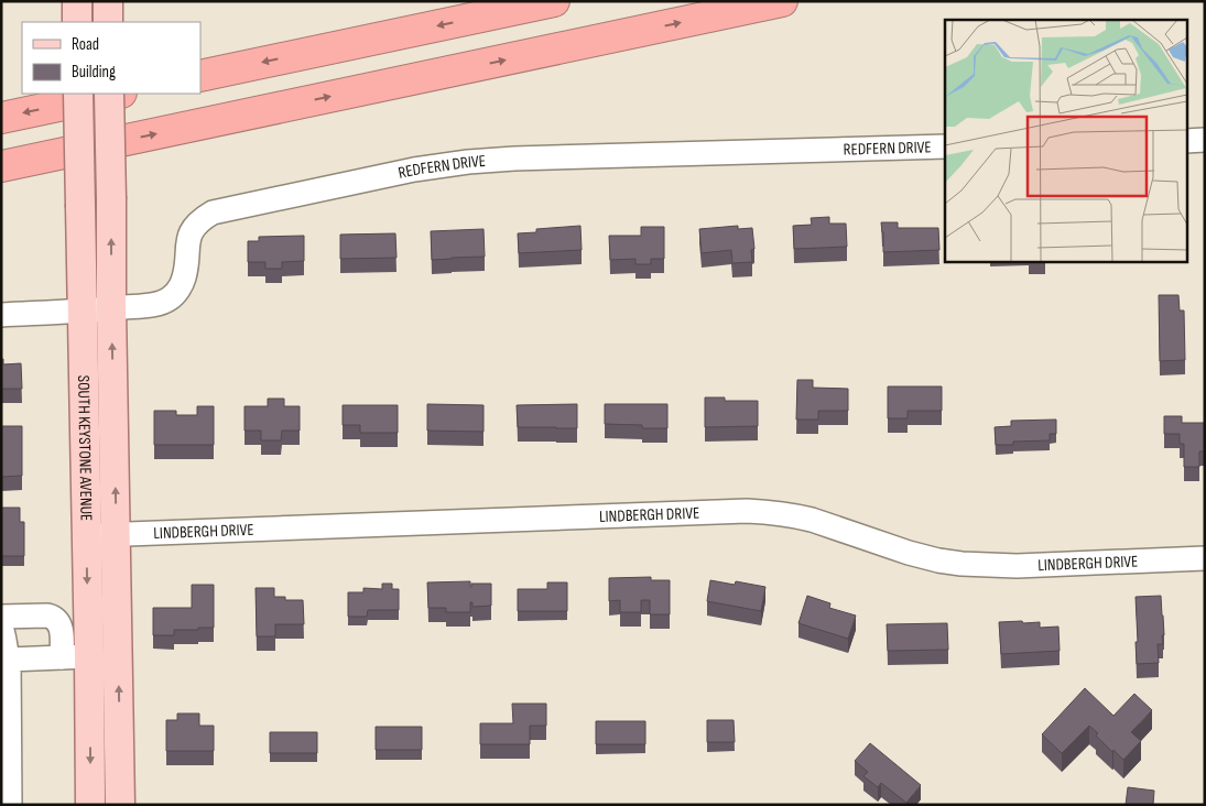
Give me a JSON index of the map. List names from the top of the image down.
{
  "streets": {
    "main road": ["SOUTH KEYSTONE AVENUE"],
    "street": ["REDFERN DRIVE", "LINDBERGH DRIVE"]
  },
  "crossings": [
    ["REDFERN DRIVE", "SOUTH KEYSTONE AVENUE"],
    ["SOUTH KEYSTONE AVENUE", "LINDBERGH DRIVE"]
  ],
  "legend": ["Road", "Building"]
}
